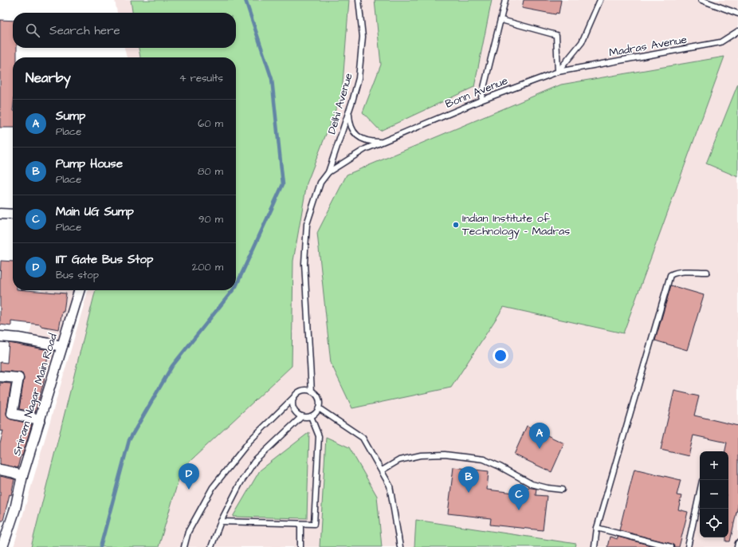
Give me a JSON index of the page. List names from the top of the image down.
{
  "streets": {
    "street": ["Sriram Nagar Main Road"],
    "lane": ["Madras Avenue", "Bonn Avenue", "Delhi Avenue"]
  },
  "crossings": [
    ["Madras Avenue", "Bonn Avenue"],
    ["Bonn Avenue", "Delhi Avenue"]
  ],
  "places": ["Indian Institute of Technology - Madras"],
  "page": {
    "search": "Search here",
    "heading": ["Nearby", "4 results"],
    "list": [
      {
        "mark": "A",
        "name": "Sump",
        "note": "Place",
        "value": "60 m"
      },
      {
        "mark": "B",
        "name": "Pump House",
        "note": "Place",
        "value": "80 m"
      },
      {
        "mark": "C",
        "name": "Main UG Sump",
        "note": "Place",
        "value": "90 m"
      },
      {
        "mark": "D",
        "name": "IIT Gate Bus Stop",
        "note": "Bus stop",
        "value": "200 m"
      }
    ],
    "pins": [
      "A",
      "D",
      "B",
      "C"
    ],
    "map_buttons": ["+", "−"]
  }
}
